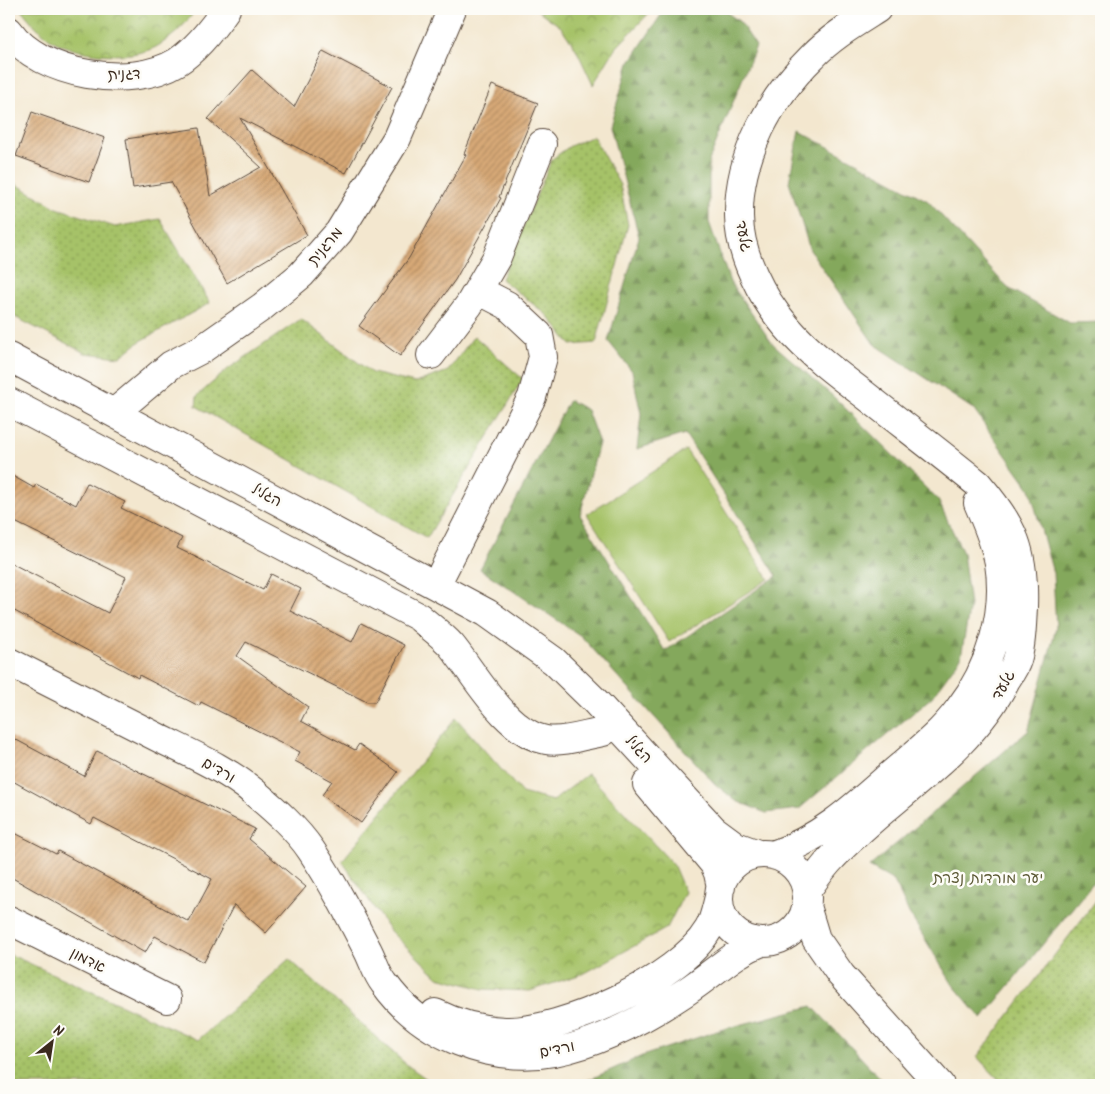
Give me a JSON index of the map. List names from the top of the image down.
{
  "streets": {
    "street": [
      "דגנית",
      "גלעד",
      "מרגנית",
      "הגליל",
      "ורדים",
      "אדמון"
    ]
  },
  "crossings": [
    ["גלעד", "הגליל"],
    ["גלעד", "ורדים"],
    ["מרגנית", "הגליל"],
    ["הגליל", "ורדים"]
  ],
  "parks": ["יער מורדות נצרת"],
  "north": "top right"
}
